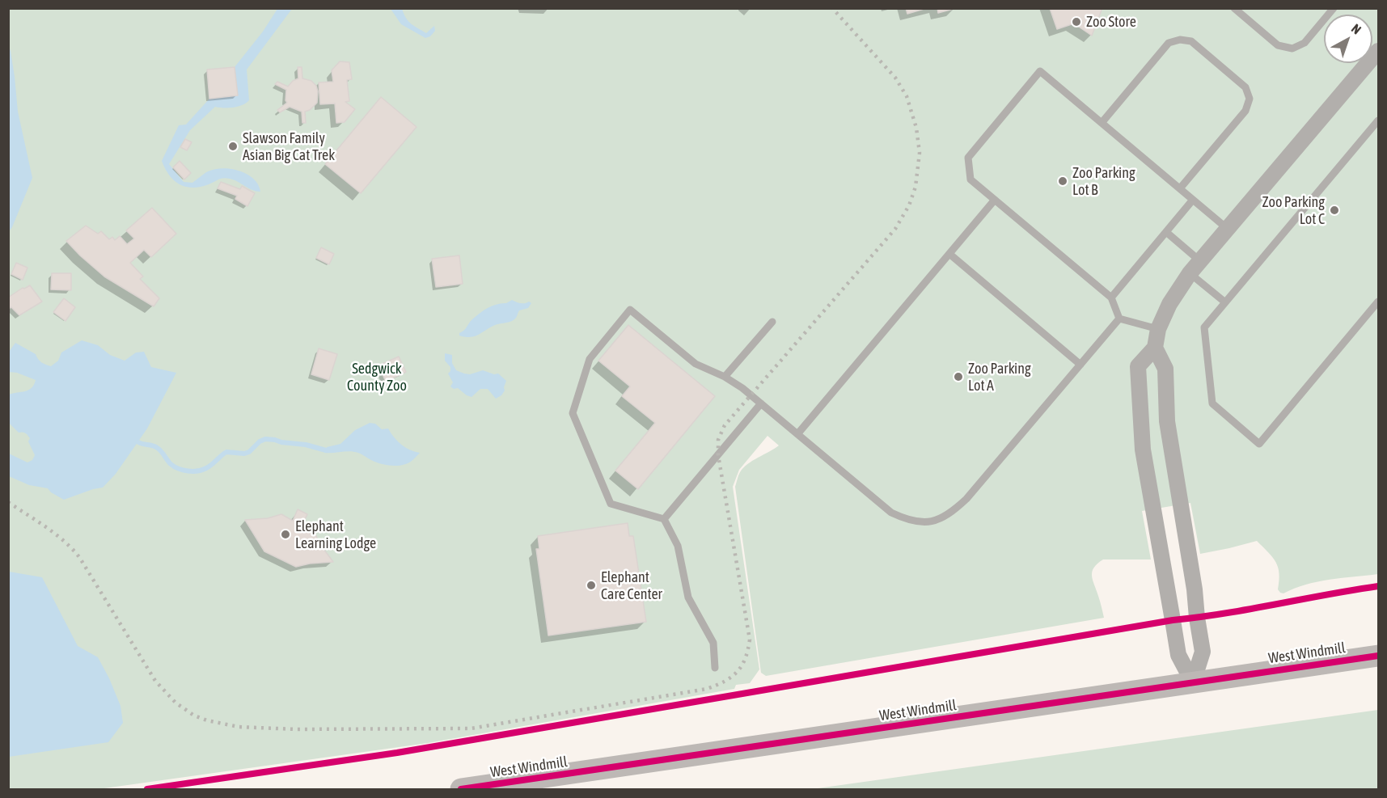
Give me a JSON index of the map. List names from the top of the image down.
{
  "streets": {
    "street": ["West Windmill"]
  },
  "parks": ["Sedgwick County Zoo"],
  "places": [
    "Zoo Store",
    "Slawson Family Asian Big Cat Trek",
    "Zoo Parking Lot B",
    "Zoo Parking Lot C",
    "Zoo Parking Lot A",
    "Elephant Learning Lodge",
    "Elephant Care Center"
  ],
  "north": "top right"
}
